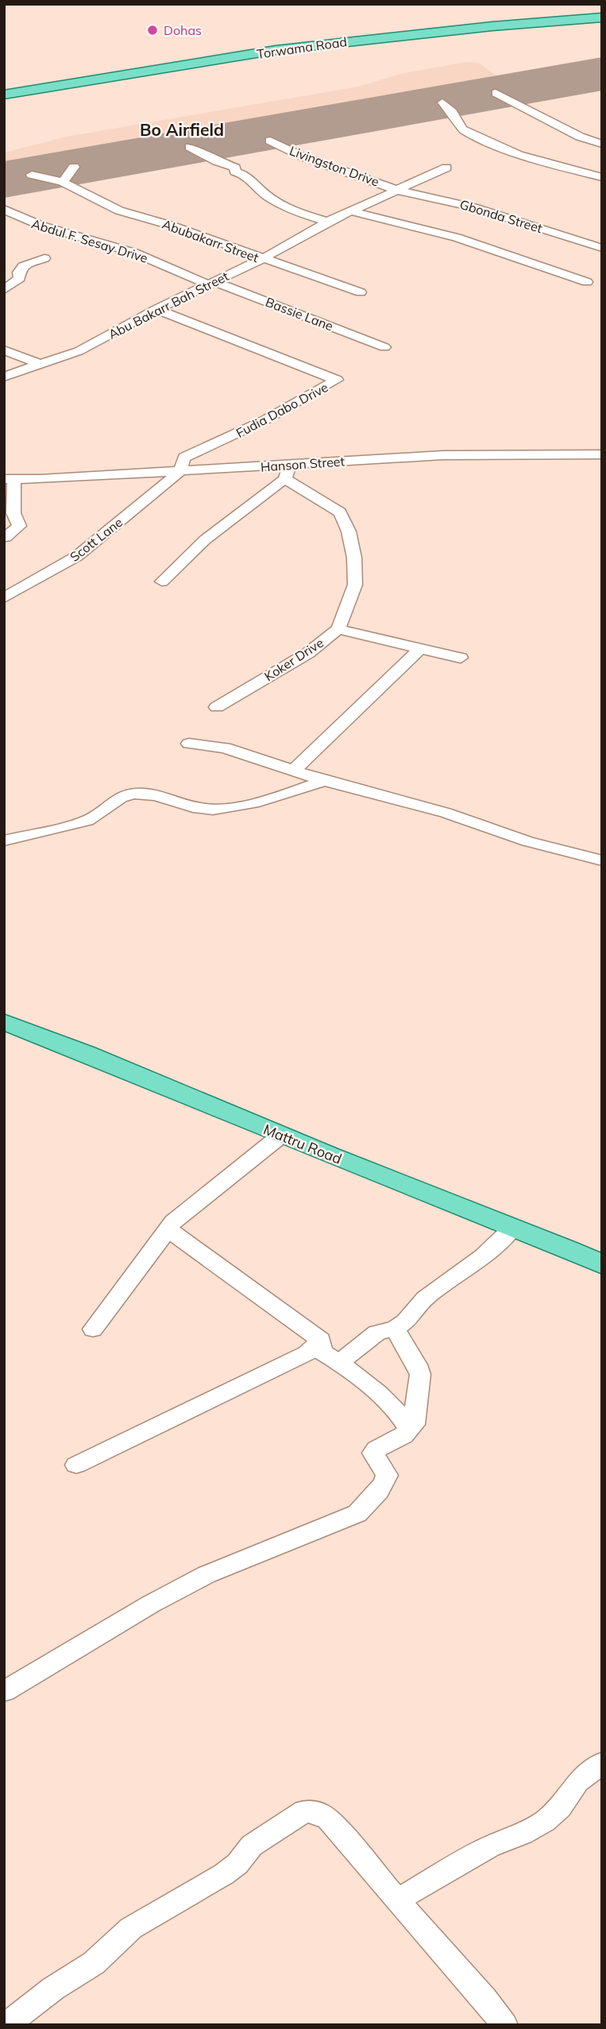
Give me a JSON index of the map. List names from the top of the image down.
{
  "streets": {
    "main road": ["Torwama Road", "Mattru Road"],
    "street": [
      "Livingston Drive",
      "Gbonda Street",
      "Abdul F. Sesay Drive",
      "Abubakarr Street",
      "Abu Bakarr Bah Street",
      "Bassie Lane",
      "Fudia Dabo Drive",
      "Hanson Street",
      "Scott Lane",
      "Koker Drive"
    ]
  },
  "crossings": [
    ["Livingston Drive", "Gbonda Street"],
    ["Abdul F. Sesay Drive", "Abu Bakarr Bah Street"],
    ["Abdul F. Sesay Drive", "Bassie Lane"],
    ["Abubakarr Street", "Abu Bakarr Bah Street"],
    ["Abu Bakarr Bah Street", "Bassie Lane"],
    ["Abu Bakarr Bah Street", "Fudia Dabo Drive"],
    ["Fudia Dabo Drive", "Hanson Street"],
    ["Fudia Dabo Drive", "Scott Lane"],
    ["Hanson Street", "Scott Lane"]
  ],
  "districts": ["Bo Airfield"],
  "places": ["Dohas"]
}
